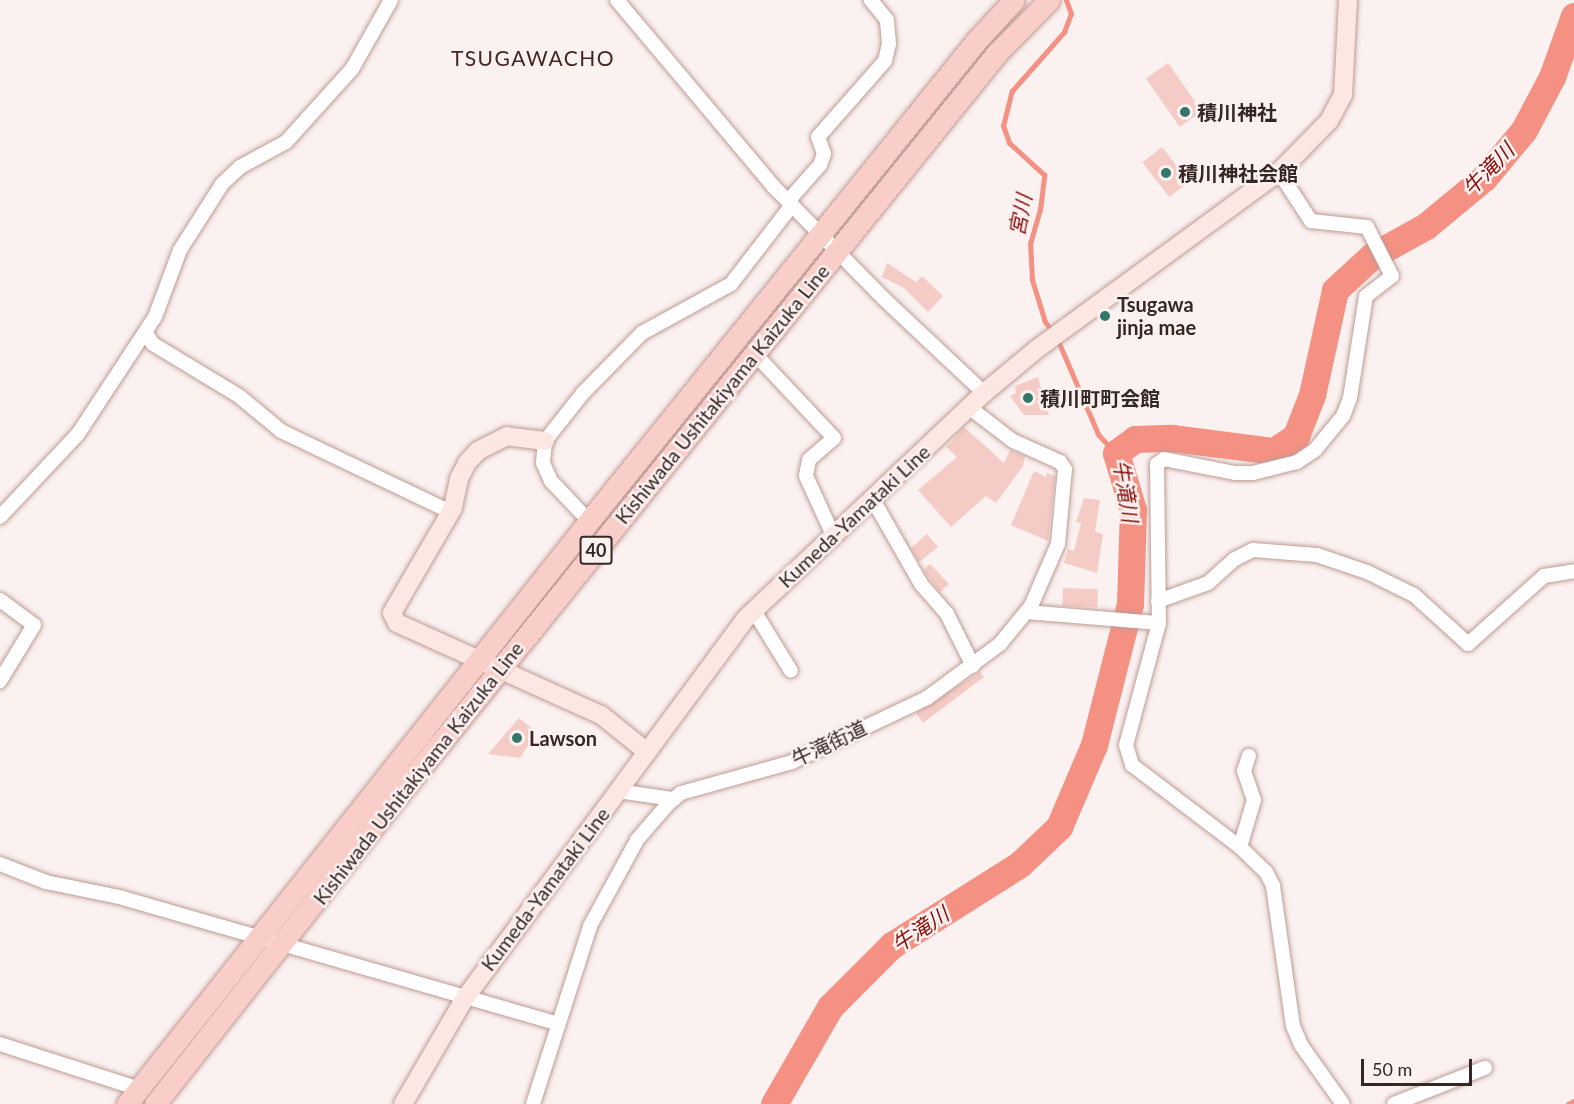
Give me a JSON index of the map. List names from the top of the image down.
{
  "streets": {
    "main road": ["Kishiwada Ushitakiyama Kaizuka Line", "40"],
    "street": ["Kumeda-Yamataki Line", "牛滝街道"]
  },
  "crossings": [
    ["Kumeda-Yamataki Line", "牛滝街道"]
  ],
  "districts": ["TSUGAWACHO"],
  "water": ["牛滝川", "宮川"],
  "places": [
    "積川神社",
    "積川神社会館",
    "Tsugawa jinja mae",
    "積川町町会館",
    "Lawson"
  ],
  "scale_bar": "50 m"
}
